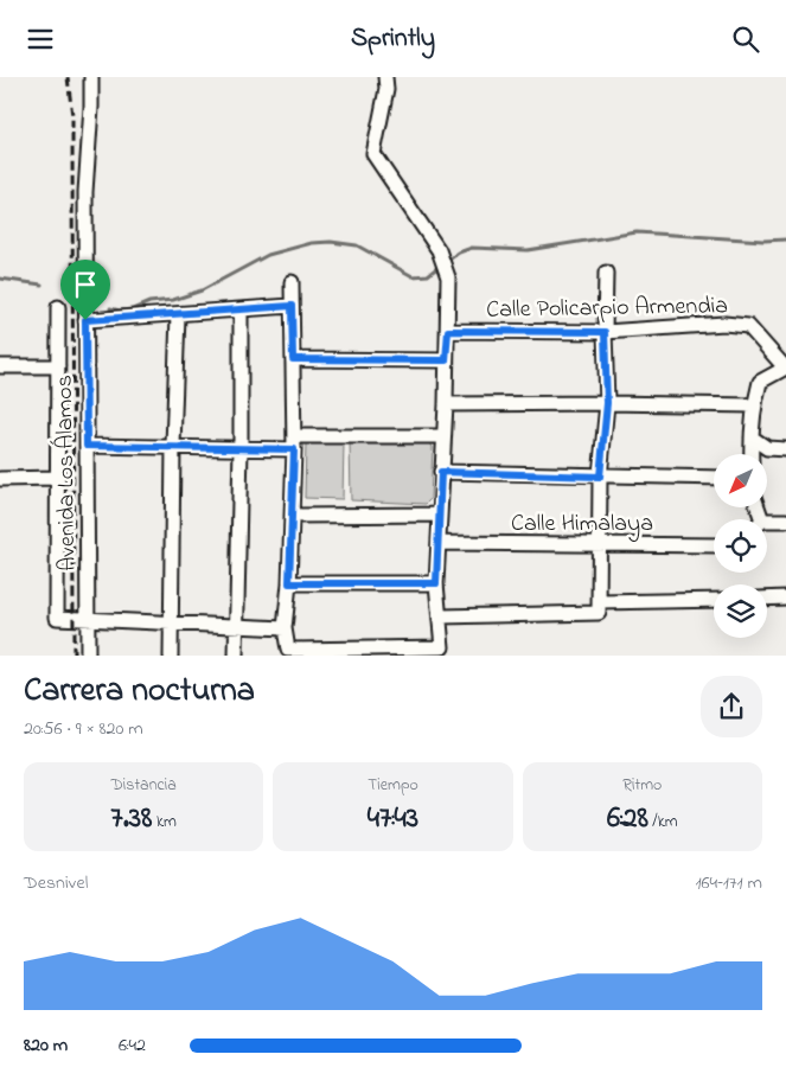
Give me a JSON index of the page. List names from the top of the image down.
{
  "streets": {
    "street": ["Calle Policarpio Armendia", "Avenida Los Álamos", "Calle Himalaya"]
  },
  "north": "bottom left",
  "page": {
    "header": "Sprintly",
    "heading": ["Carrera nocturna", "20:56 · 9 × 820 m"],
    "stats": [
      ["Distancia", "7.38 km"],
      ["Tiempo", "47:43"],
      ["Ritmo", "6:28 /km"]
    ],
    "chart": ["Desnivel", "164–171 m"],
    "list": [
      {
        "name": "820 m",
        "note": "6:42"
      }
    ]
  }
}
